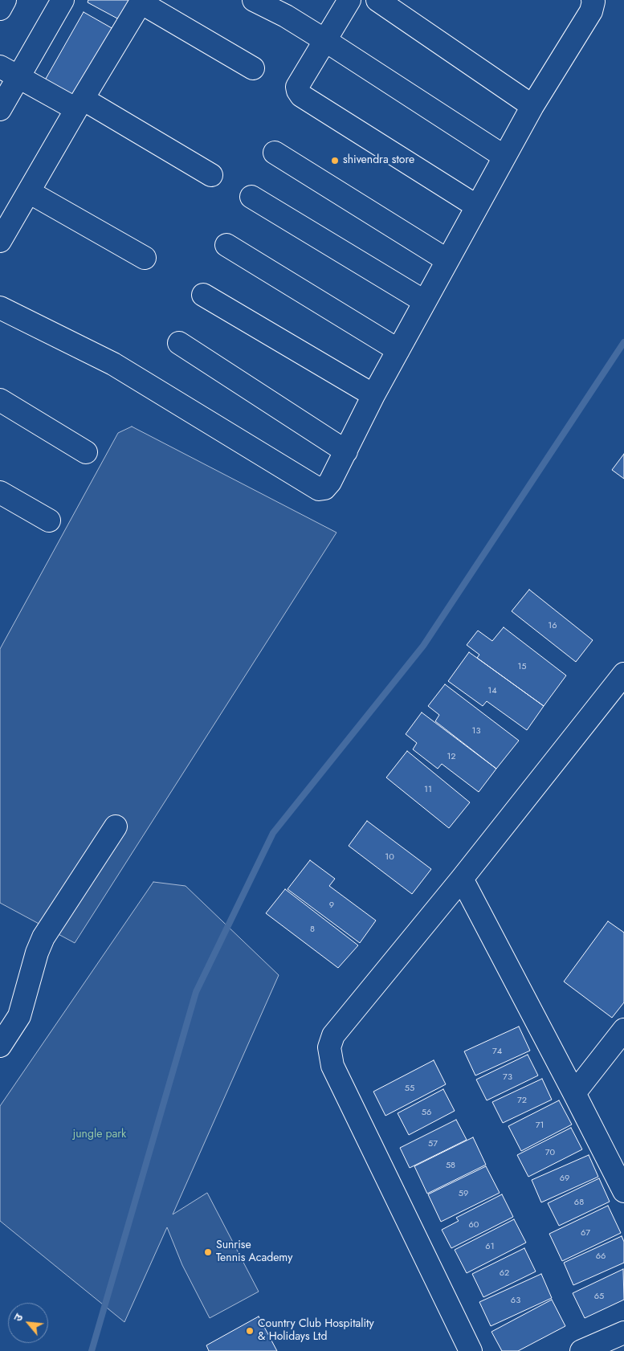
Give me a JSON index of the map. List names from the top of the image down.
{
  "parks": ["jungle park"],
  "places": ["shivendra store", "Sunrise Tennis Academy", "Country Club Hospitality & Holidays Ltd"],
  "house_numbers": [
    "16",
    "15",
    "14",
    "13",
    "12",
    "11",
    "10",
    "9",
    "8",
    "74",
    "73",
    "55",
    "72",
    "56",
    "71",
    "57",
    "70",
    "58",
    "69",
    "59",
    "68",
    "60",
    "67",
    "61",
    "66",
    "62",
    "65",
    "63"
  ],
  "north": "top left"
}
